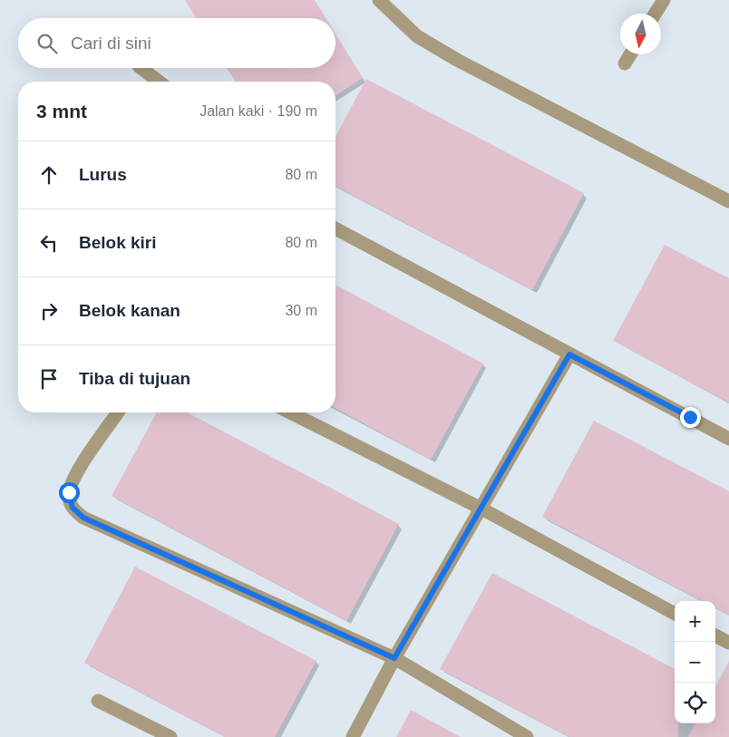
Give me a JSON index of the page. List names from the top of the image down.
{
  "north": "bottom",
  "page": {
    "search": "Cari di sini",
    "heading": ["3 mnt", "Jalan kaki · 190 m"],
    "list": [
      ["Lurus", "80 m"],
      ["Belok kiri", "80 m"],
      ["Belok kanan", "30 m"],
      "Tiba di tujuan"
    ],
    "map_buttons": ["+", "−"]
  }
}
